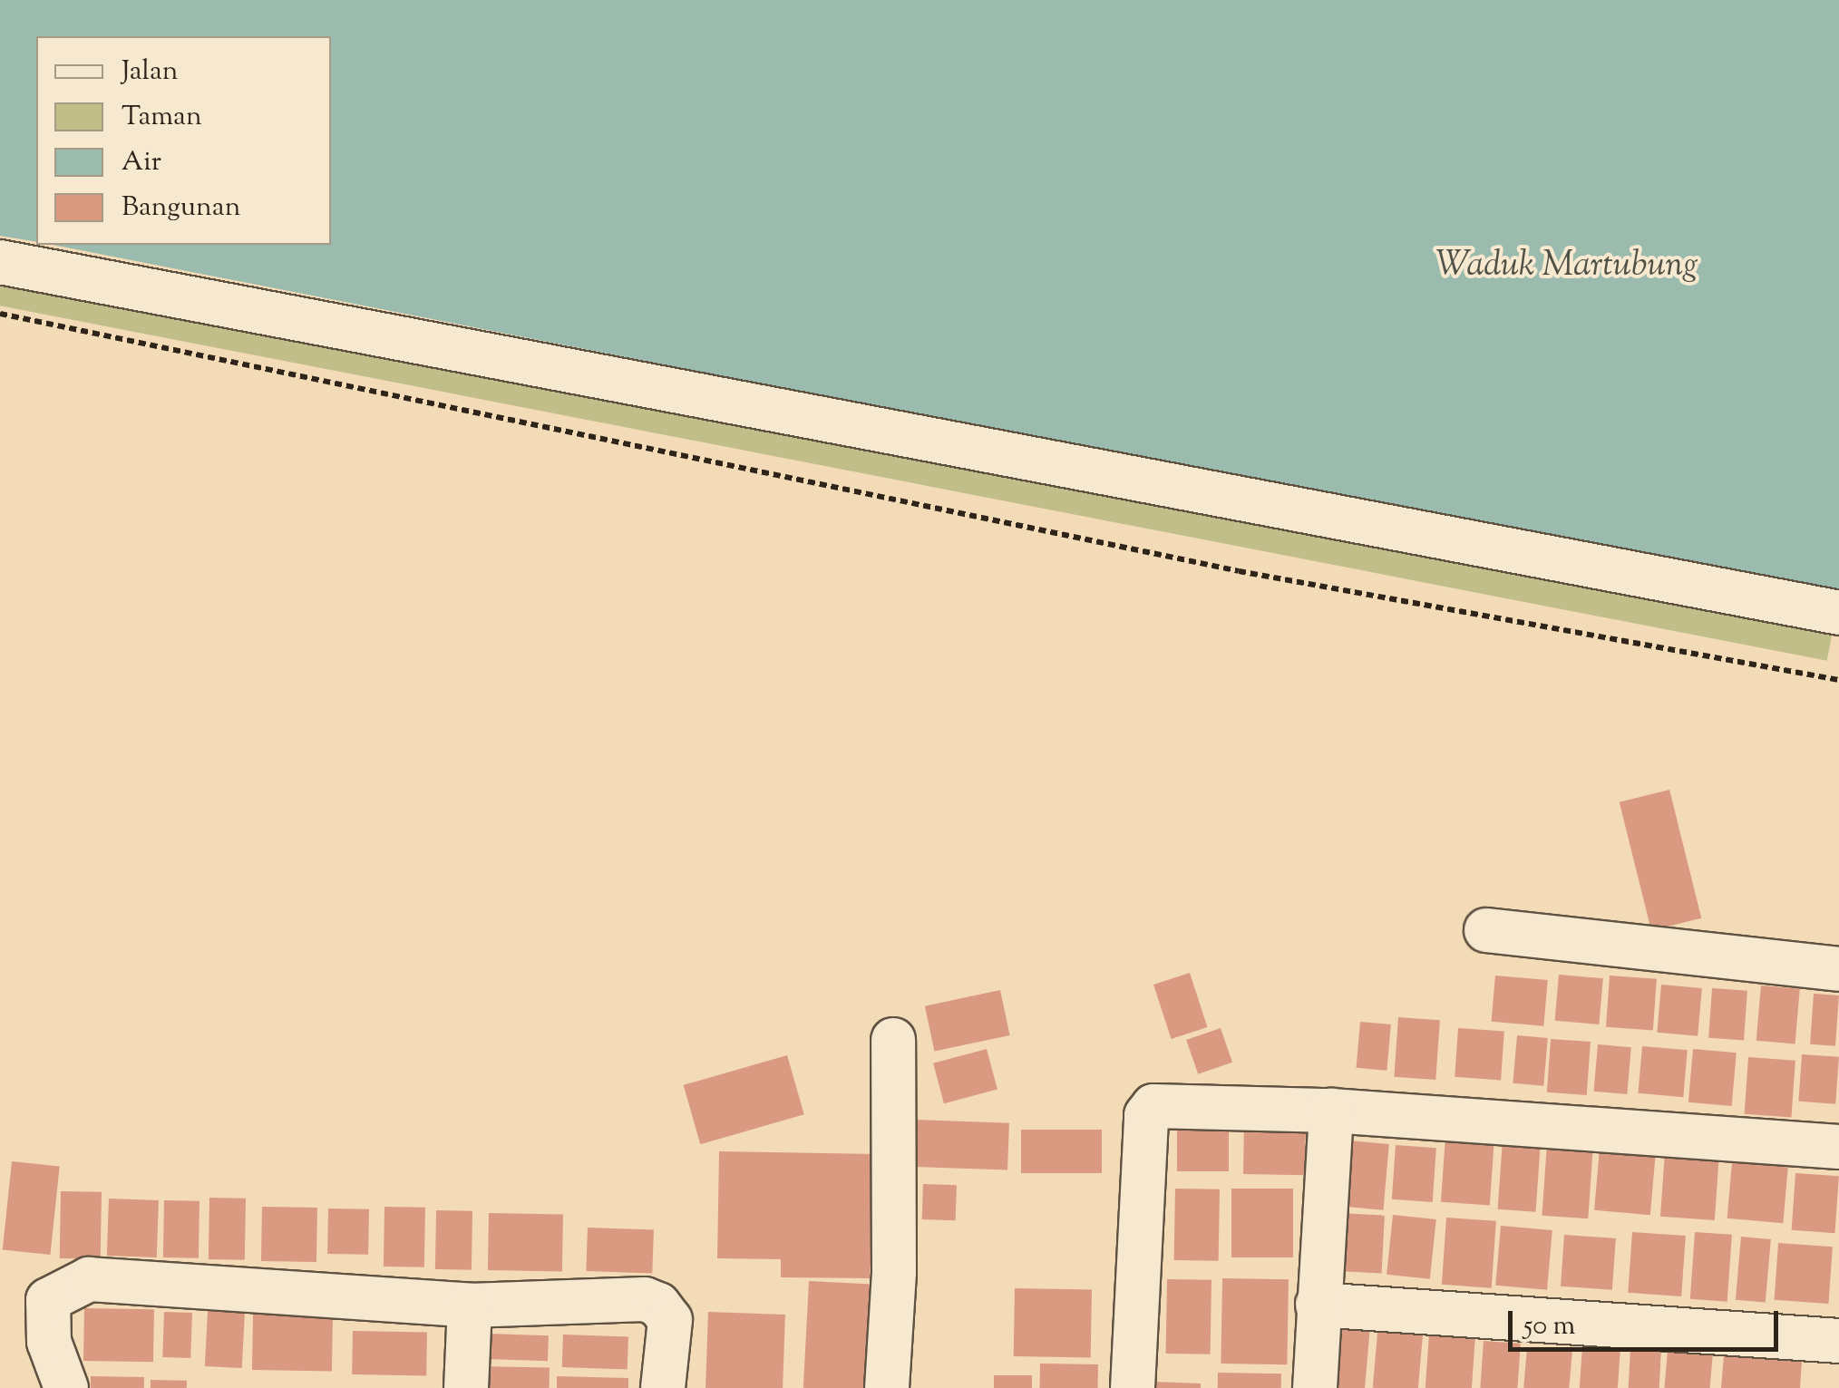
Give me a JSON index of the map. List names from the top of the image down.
{
  "water": ["Waduk Martubung"],
  "legend": [
    "Jalan",
    "Taman",
    "Air",
    "Bangunan"
  ],
  "scale_bar": "50 m"
}
